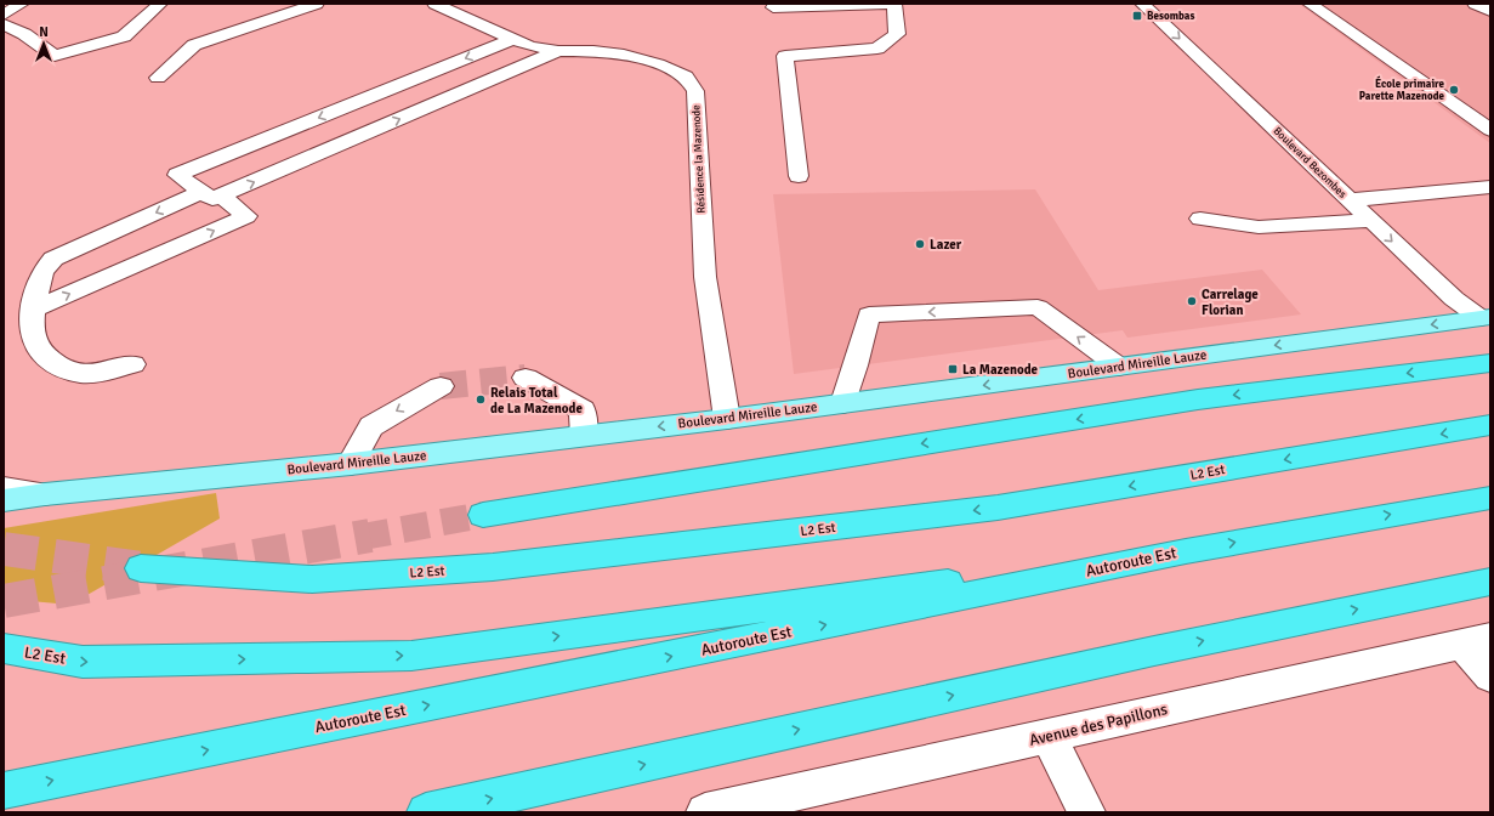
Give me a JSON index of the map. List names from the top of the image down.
{
  "streets": {
    "highway": ["L2 Est", "Autoroute Est"],
    "main road": ["Boulevard Mireille Lauze"],
    "street": ["Résidence la Mazenode", "Boulevard Bezombes", "Avenue des Papillons"]
  },
  "crossings": [
    ["Résidence la Mazenode", "Boulevard Mireille Lauze"],
    ["Boulevard Bezombes", "Boulevard Mireille Lauze"],
    ["L2 Est", "Autoroute Est"]
  ],
  "one_way": ["Boulevard Mireille Lauze"],
  "places": {
    "transit": ["Besombas", "La Mazenode"],
    "other": [
      "École primaire Parette Mazenode",
      "Lazer",
      "Carrelage Florian",
      "Relais Total de La Mazenode"
    ]
  },
  "north": "top"
}
